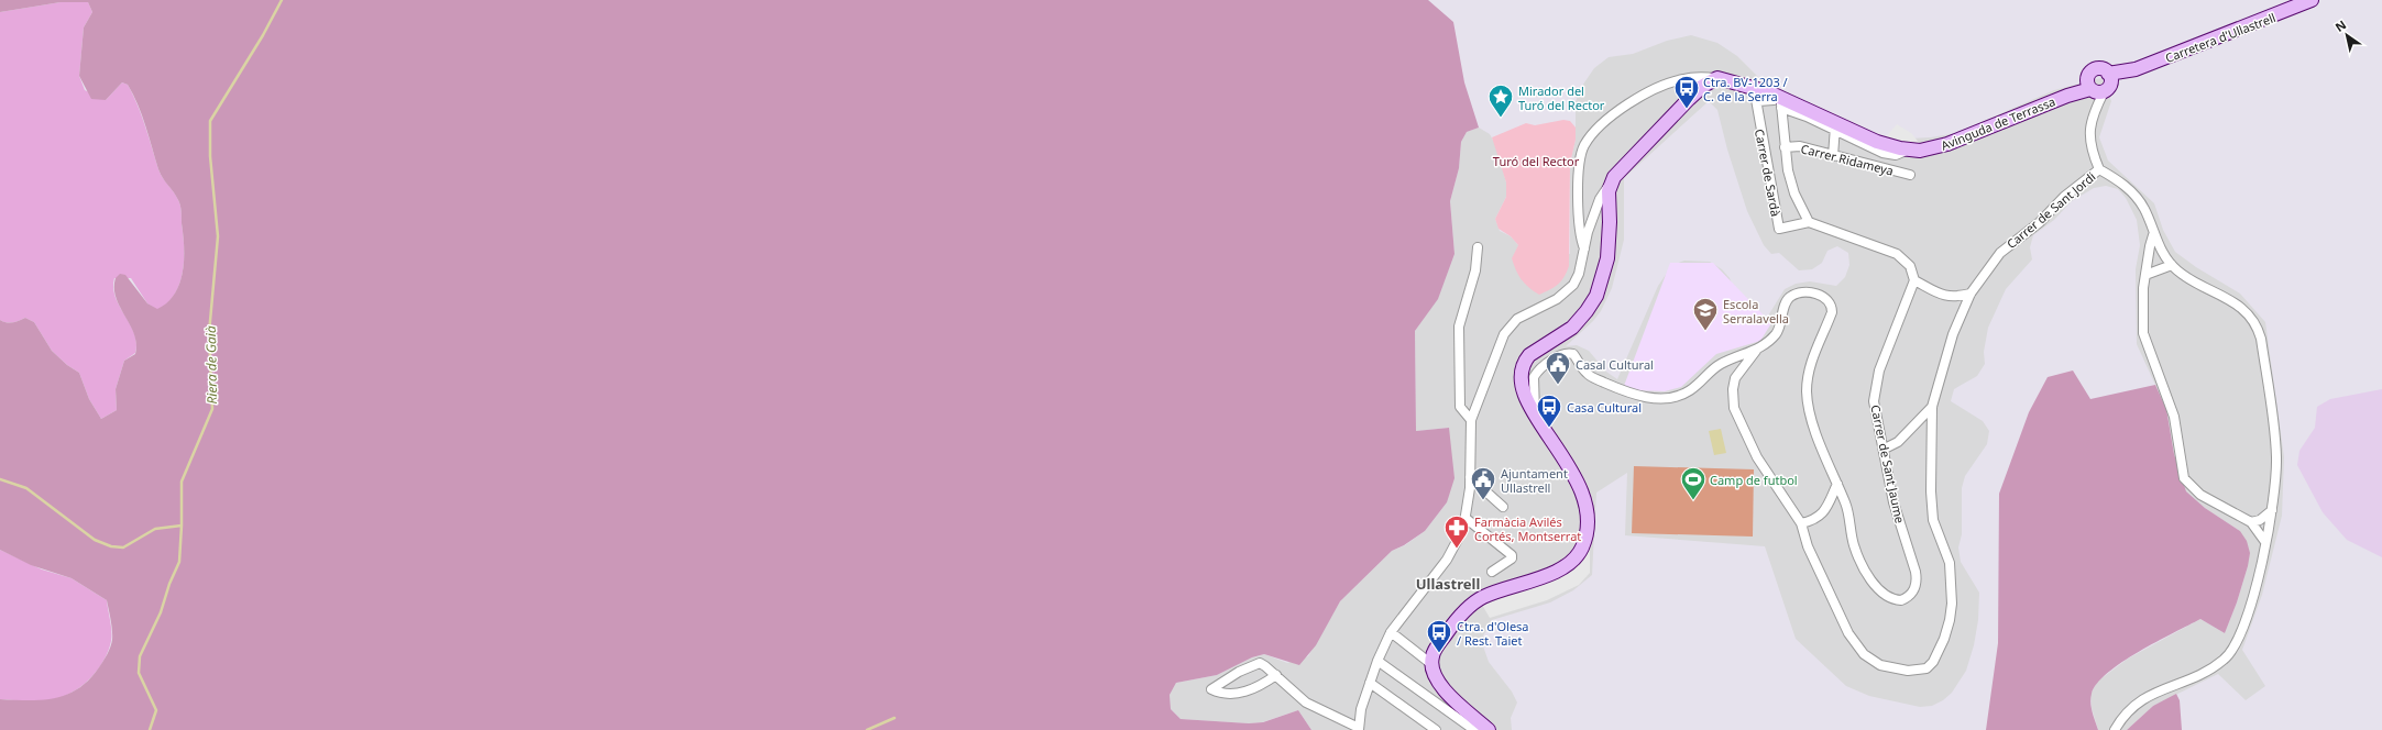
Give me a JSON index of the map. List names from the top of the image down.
{
  "streets": {
    "street": [
      "Carretera d'Ullastrell",
      "Avinguda de Terrassa",
      "Carrer Ridameya",
      "Carrer de Sardà",
      "Carrer de Sant Jordi",
      "Carrer de Sant Jaume"
    ]
  },
  "crossings": [
    ["Carretera d'Ullastrell", "Avinguda de Terrassa"],
    ["Avinguda de Terrassa", "Carrer de Sardà"]
  ],
  "districts": ["Ullastrell"],
  "water": ["Riera de Gaià"],
  "parks": ["Turó del Rector"],
  "places": {
    "bus stop": ["Ctra. BV-1203 / C. de la Serra", "Casa Cultural", "Ctra. d'Olesa / Rest. Taiet"],
    "place": ["Mirador del Turó del Rector"],
    "school or university": ["Escola Serralavella"],
    "public building": ["Casal Cultural", "Ajuntament Ullastrell"],
    "sports": ["Camp de futbol"],
    "pharmacy": ["Farmàcia Avilés Cortés, Montserrat"]
  },
  "north": "top left"
}
